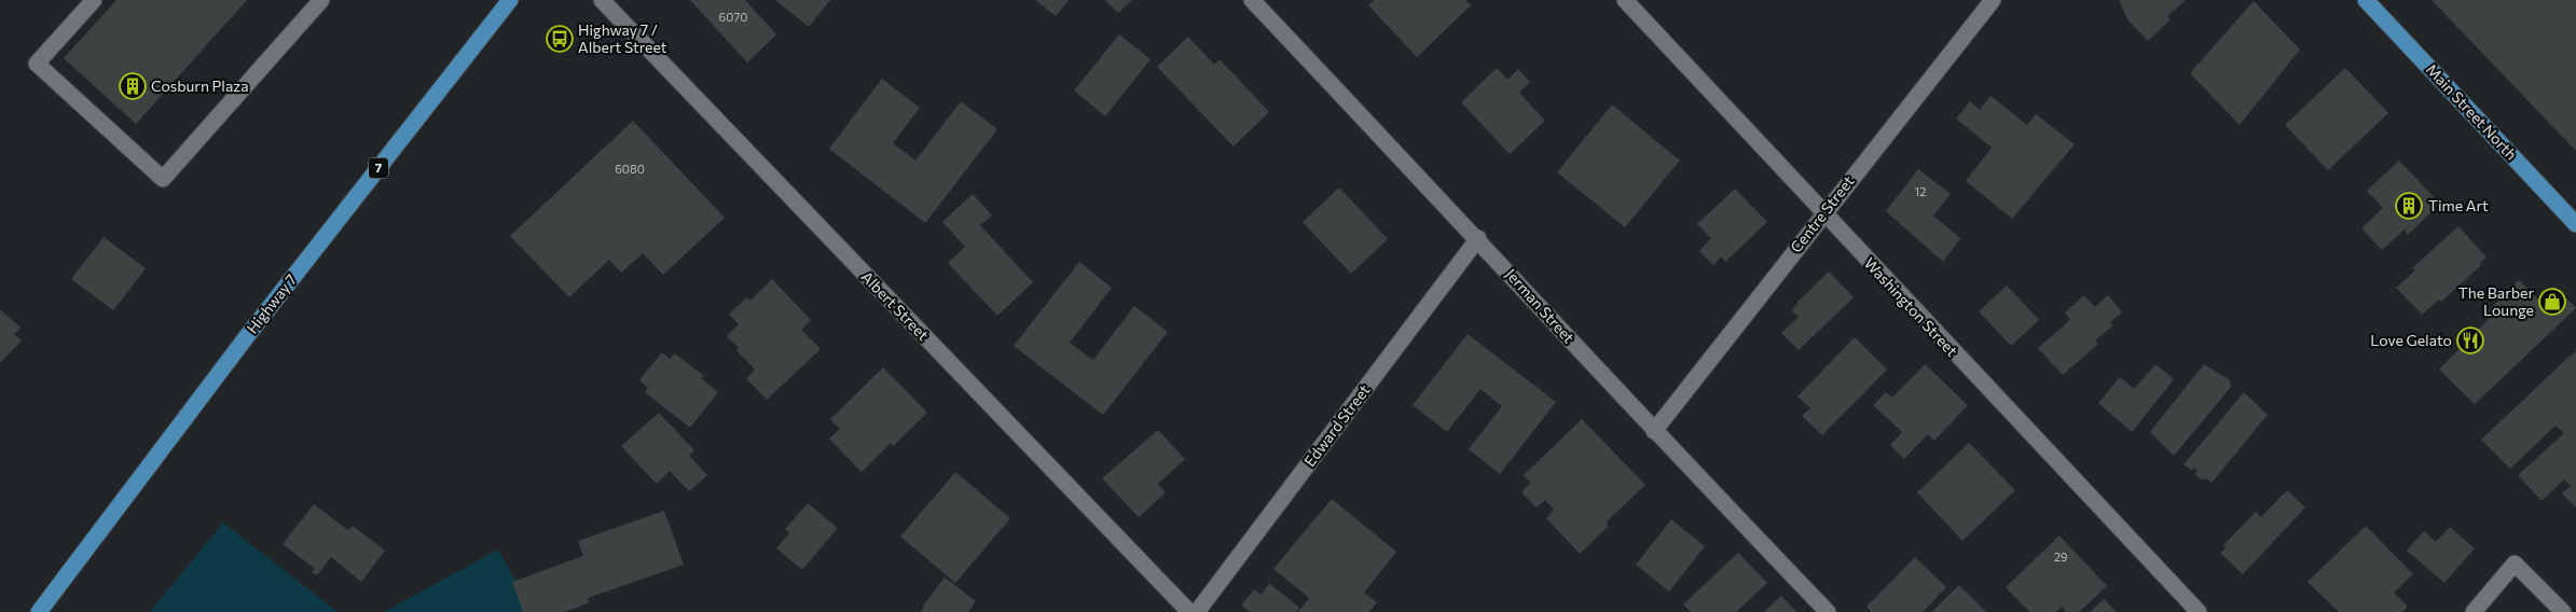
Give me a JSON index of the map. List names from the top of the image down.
{
  "streets": {
    "main road": ["Main Street North", "7", "Highway 7"],
    "street": [
      "Centre Street",
      "Albert Street",
      "Jerman Street",
      "Washington Street",
      "Edward Street"
    ]
  },
  "crossings": [
    ["Centre Street", "Jerman Street"],
    ["Centre Street", "Washington Street"],
    ["Jerman Street", "Edward Street"]
  ],
  "places": {
    "bus stop": ["Highway 7 / Albert Street"],
    "building": ["Cosburn Plaza", "Time Art"],
    "shop": ["The Barber Lounge"],
    "restaurant": ["Love Gelato"]
  },
  "house_numbers": [
    "6070",
    "6080",
    "12",
    "29"
  ]
}
